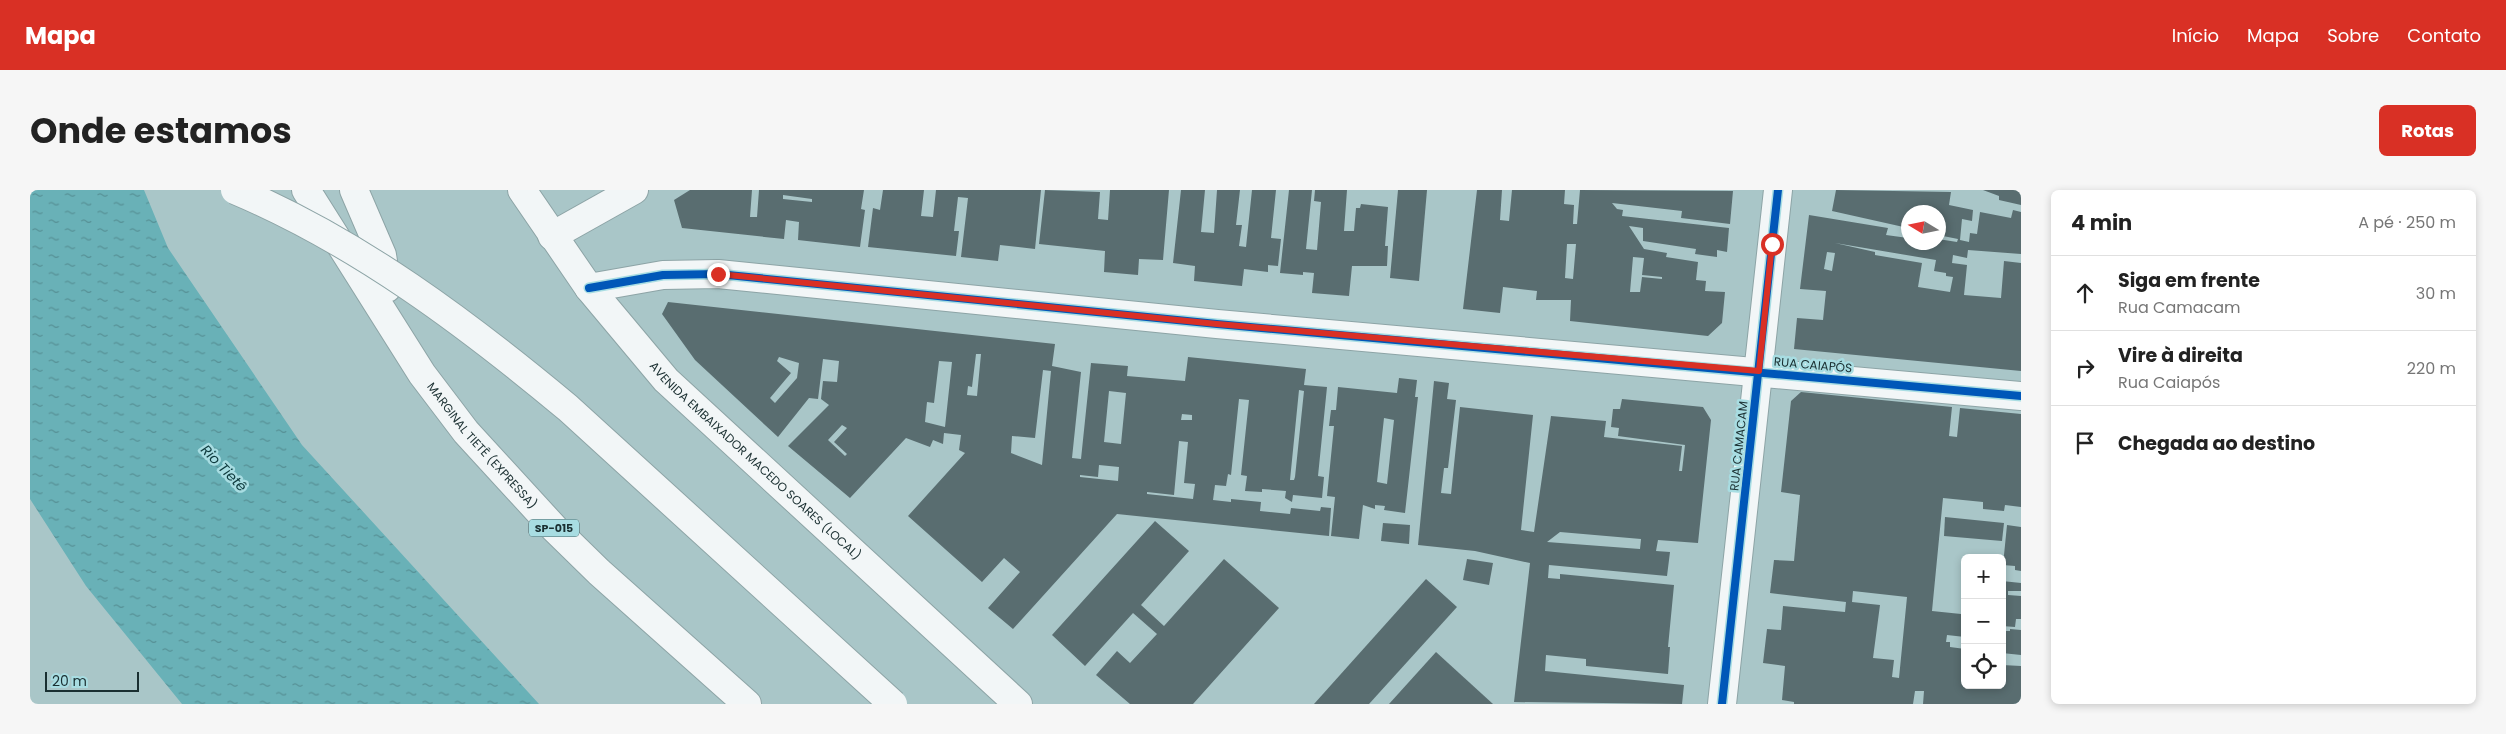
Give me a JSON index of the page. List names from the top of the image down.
{
  "streets": {
    "main road": [
      "RUA CAIAPÓS",
      "MARGINAL TIETÊ (EXPRESSA)",
      "RUA CAMACAM",
      "AVENIDA EMBAIXADOR MACEDO SOARES (LOCAL)",
      "SP-015"
    ]
  },
  "crossings": [
    ["RUA CAIAPÓS", "RUA CAMACAM"],
    ["RUA CAIAPÓS", "AVENIDA EMBAIXADOR MACEDO SOARES (LOCAL)"]
  ],
  "water": ["Rio Tietê"],
  "scale_bar": "20 m",
  "north": "left",
  "page": {
    "header": "Mapa",
    "nav": [
      "Início",
      "Mapa",
      "Sobre",
      "Contato"
    ],
    "title": "Onde estamos",
    "buttons": "Rotas",
    "heading": ["4 min", "A pé · 250 m"],
    "list": [
      ["Siga em frente", "Rua Camacam", "30 m"],
      ["Vire à direita", "Rua Caiapós", "220 m"],
      "Chegada ao destino"
    ],
    "map_buttons": ["+", "−"],
    "scale": "20 m"
  }
}
